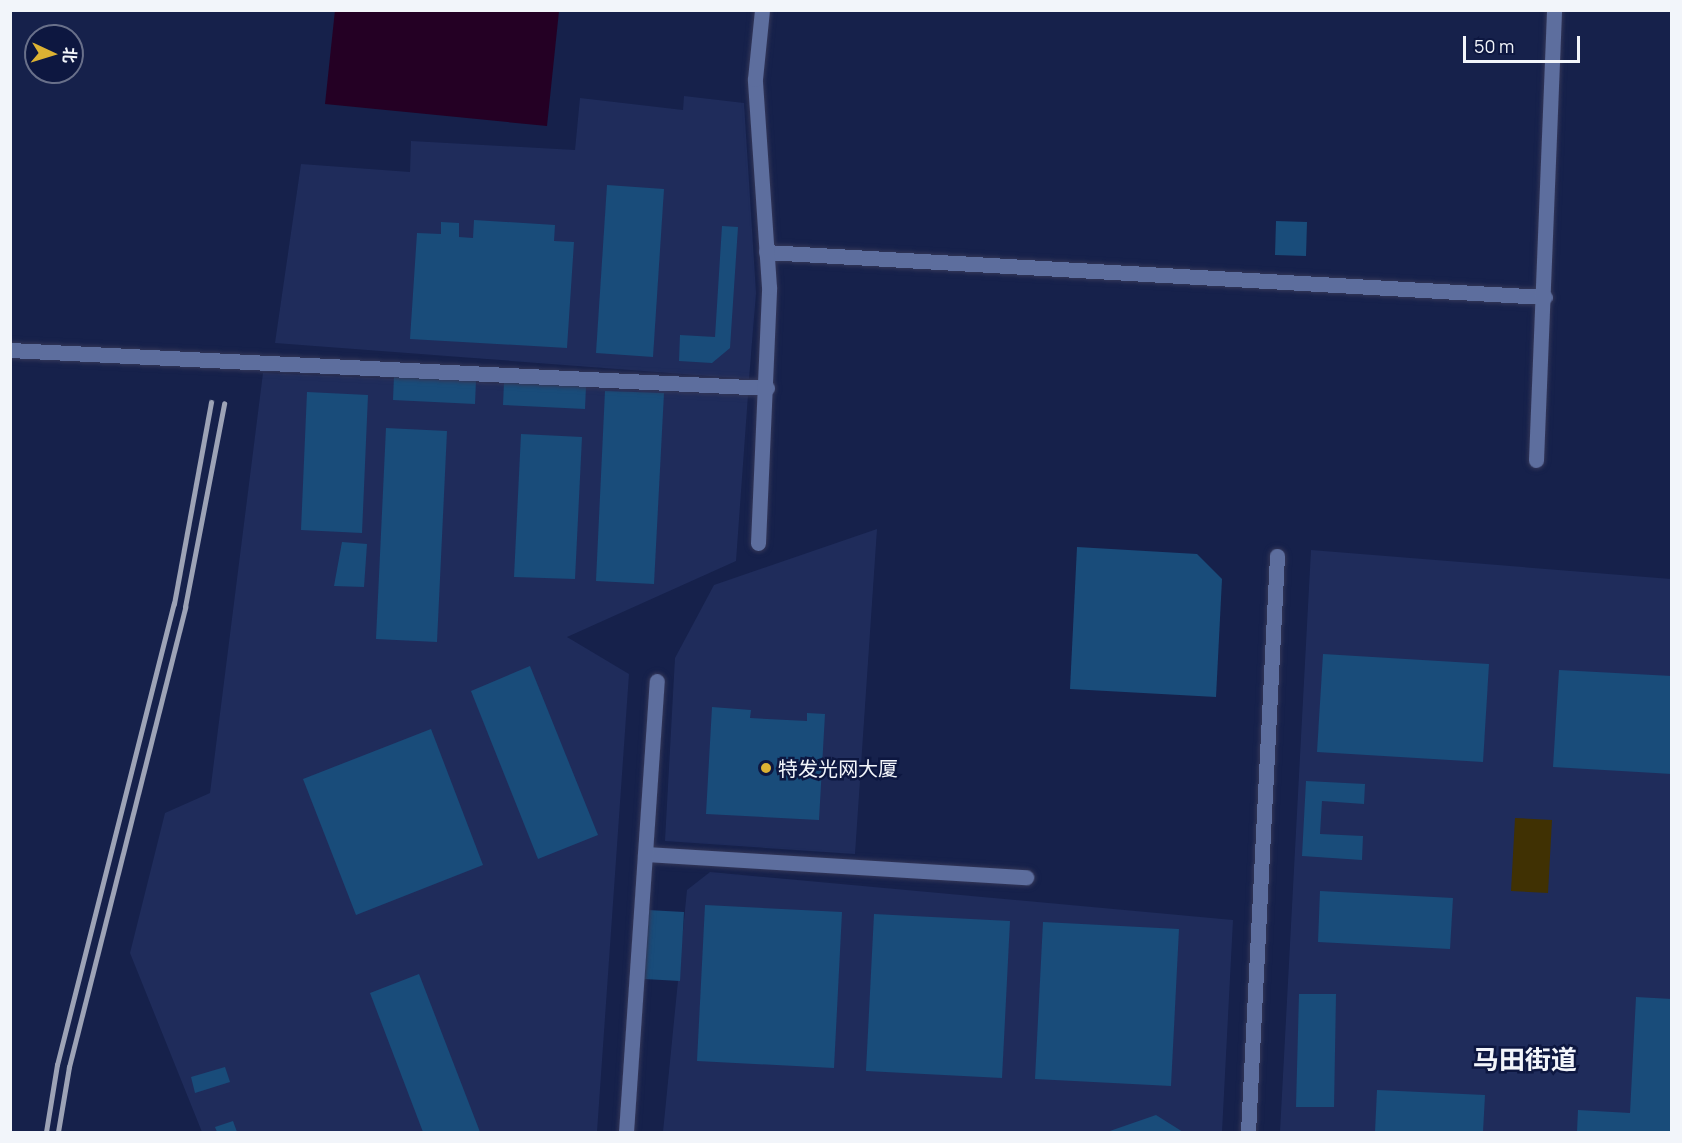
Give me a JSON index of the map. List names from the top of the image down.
{
  "districts": ["马田街道"],
  "places": ["特发光网大厦"],
  "scale_bar": "50 m",
  "north": "right"
}
